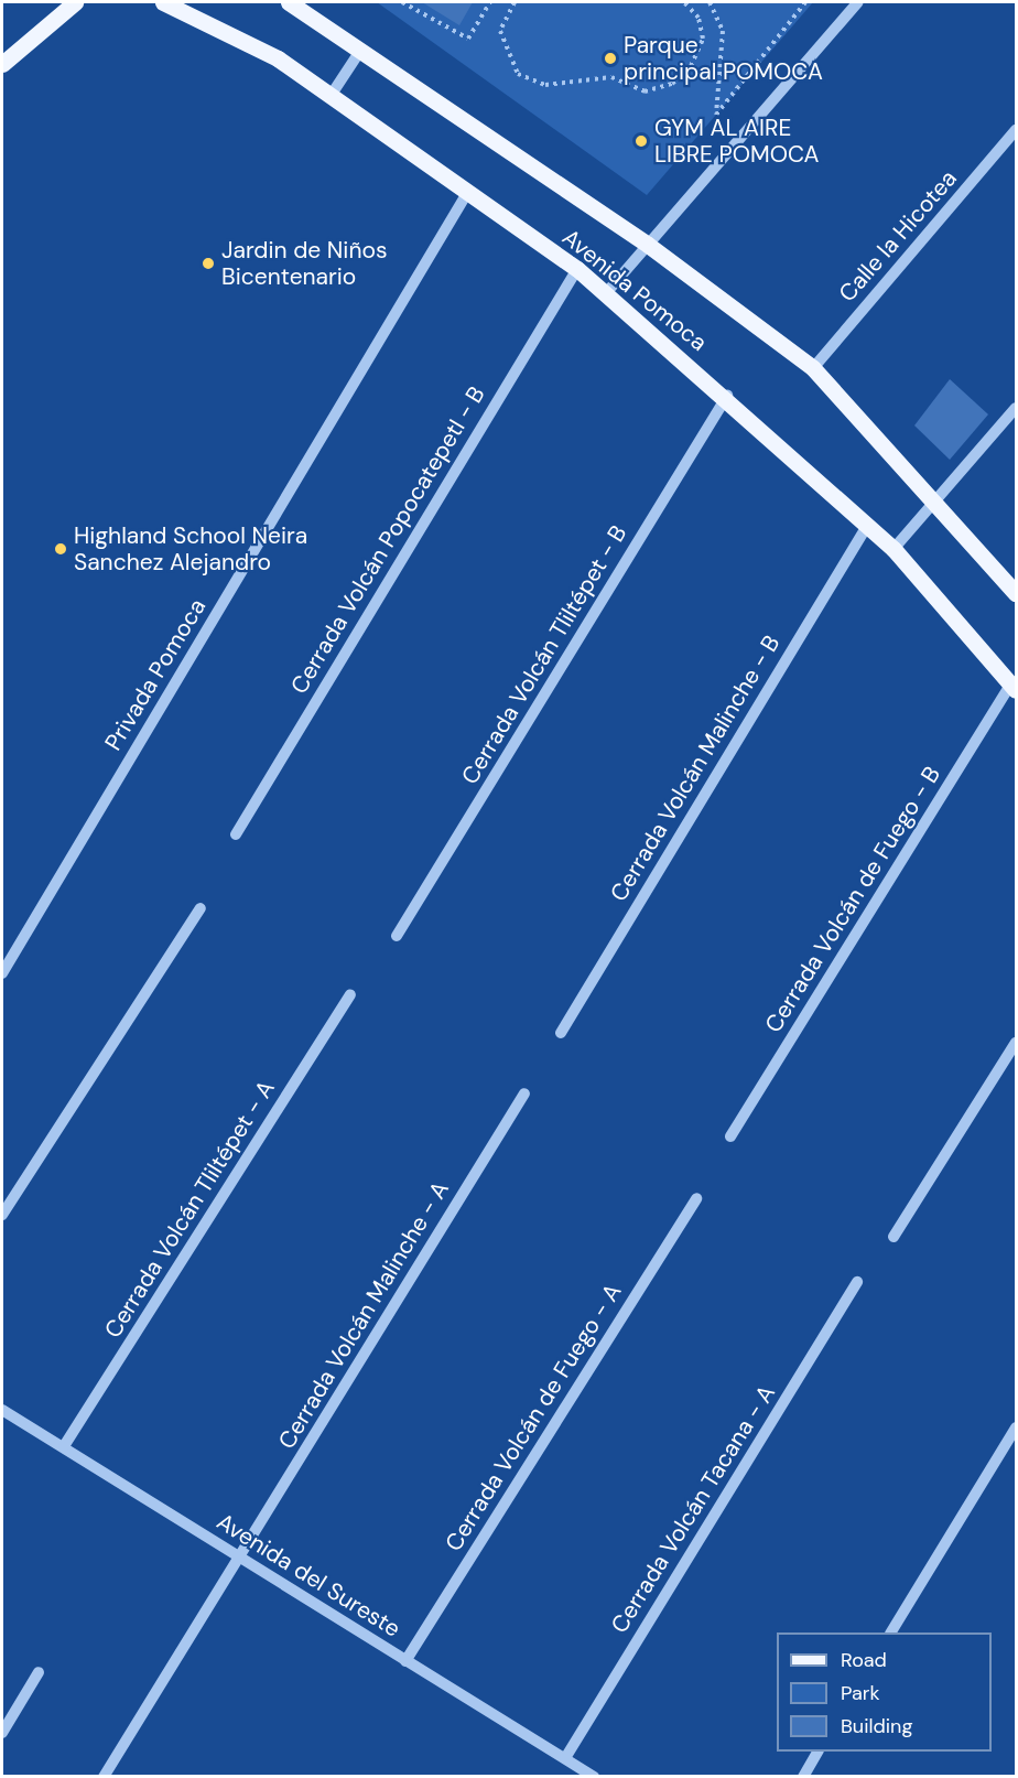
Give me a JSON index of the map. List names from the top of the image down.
{
  "streets": {
    "main road": ["Avenida Pomoca"],
    "street": [
      "Calle la Hicotea",
      "Cerrada Volcán Popocatepetl - B",
      "Cerrada Volcán Tliltépet - B",
      "Privada Pomoca",
      "Cerrada Volcán Malinche - B",
      "Cerrada Volcán de Fuego - B",
      "Cerrada Volcán Tliltépet - A",
      "Cerrada Volcán Malinche - A",
      "Cerrada Volcán de Fuego - A",
      "Cerrada Volcán Tacana - A",
      "Avenida del Sureste"
    ]
  },
  "crossings": [
    ["Calle la Hicotea", "Avenida Pomoca"],
    ["Avenida Pomoca", "Cerrada Volcán Popocatepetl - B"],
    ["Avenida Pomoca", "Cerrada Volcán Tliltépet - B"],
    ["Avenida Pomoca", "Privada Pomoca"],
    ["Avenida Pomoca", "Cerrada Volcán Malinche - B"],
    ["Avenida Pomoca", "Cerrada Volcán de Fuego - B"],
    ["Cerrada Volcán Tliltépet - A", "Avenida del Sureste"],
    ["Cerrada Volcán Malinche - A", "Avenida del Sureste"],
    ["Cerrada Volcán de Fuego - A", "Avenida del Sureste"],
    ["Cerrada Volcán Tacana - A", "Avenida del Sureste"]
  ],
  "places": [
    "Parque principal POMOCA",
    "GYM AL AIRE LIBRE POMOCA",
    "Jardin de Niños Bicentenario",
    "Highland School Neira Sanchez Alejandro"
  ],
  "legend": ["Road", "Park", "Building"]
}
